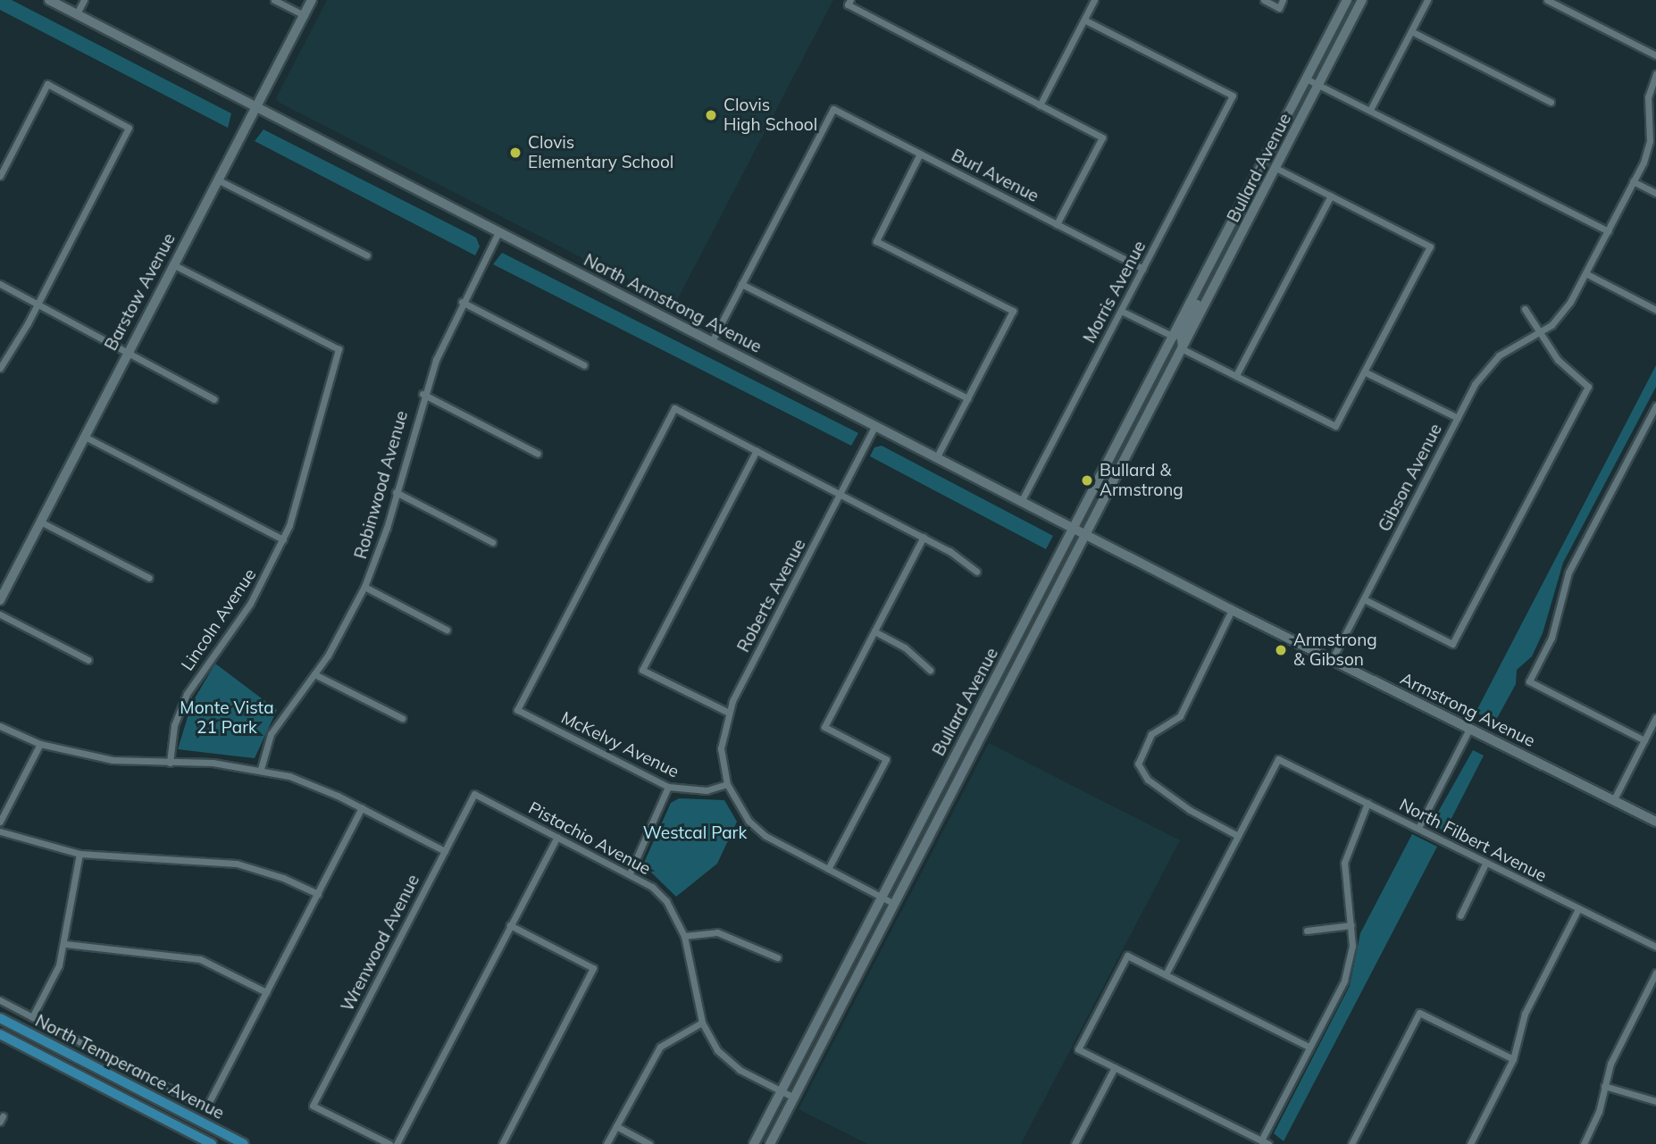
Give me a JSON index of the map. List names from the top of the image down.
{
  "streets": {
    "main road": [
      "Bullard Avenue",
      "Barstow Avenue",
      "North Armstrong Avenue",
      "Armstrong Avenue",
      "North Temperance Avenue"
    ],
    "street": [
      "Burl Avenue",
      "Morris Avenue",
      "Gibson Avenue",
      "Robinwood Avenue",
      "Roberts Avenue",
      "Lincoln Avenue",
      "McKelvy Avenue",
      "Pistachio Avenue",
      "North Filbert Avenue",
      "Wrenwood Avenue"
    ]
  },
  "crossings": [
    ["Bullard Avenue", "North Armstrong Avenue"],
    ["Bullard Avenue", "Armstrong Avenue"],
    ["Bullard Avenue", "Pistachio Avenue"],
    ["Burl Avenue", "Morris Avenue"],
    ["Barstow Avenue", "North Armstrong Avenue"],
    ["Barstow Avenue", "Lincoln Avenue"],
    ["Morris Avenue", "North Armstrong Avenue"],
    ["North Armstrong Avenue", "Robinwood Avenue"],
    ["North Armstrong Avenue", "Roberts Avenue"],
    ["North Armstrong Avenue", "Armstrong Avenue"],
    ["Gibson Avenue", "Armstrong Avenue"],
    ["Roberts Avenue", "McKelvy Avenue"],
    ["Pistachio Avenue", "Wrenwood Avenue"]
  ],
  "parks": ["Monte Vista 21 Park", "Westcal Park"],
  "places": [
    "Clovis High School",
    "Clovis Elementary School",
    "Bullard & Armstrong",
    "Armstrong & Gibson"
  ]
}
